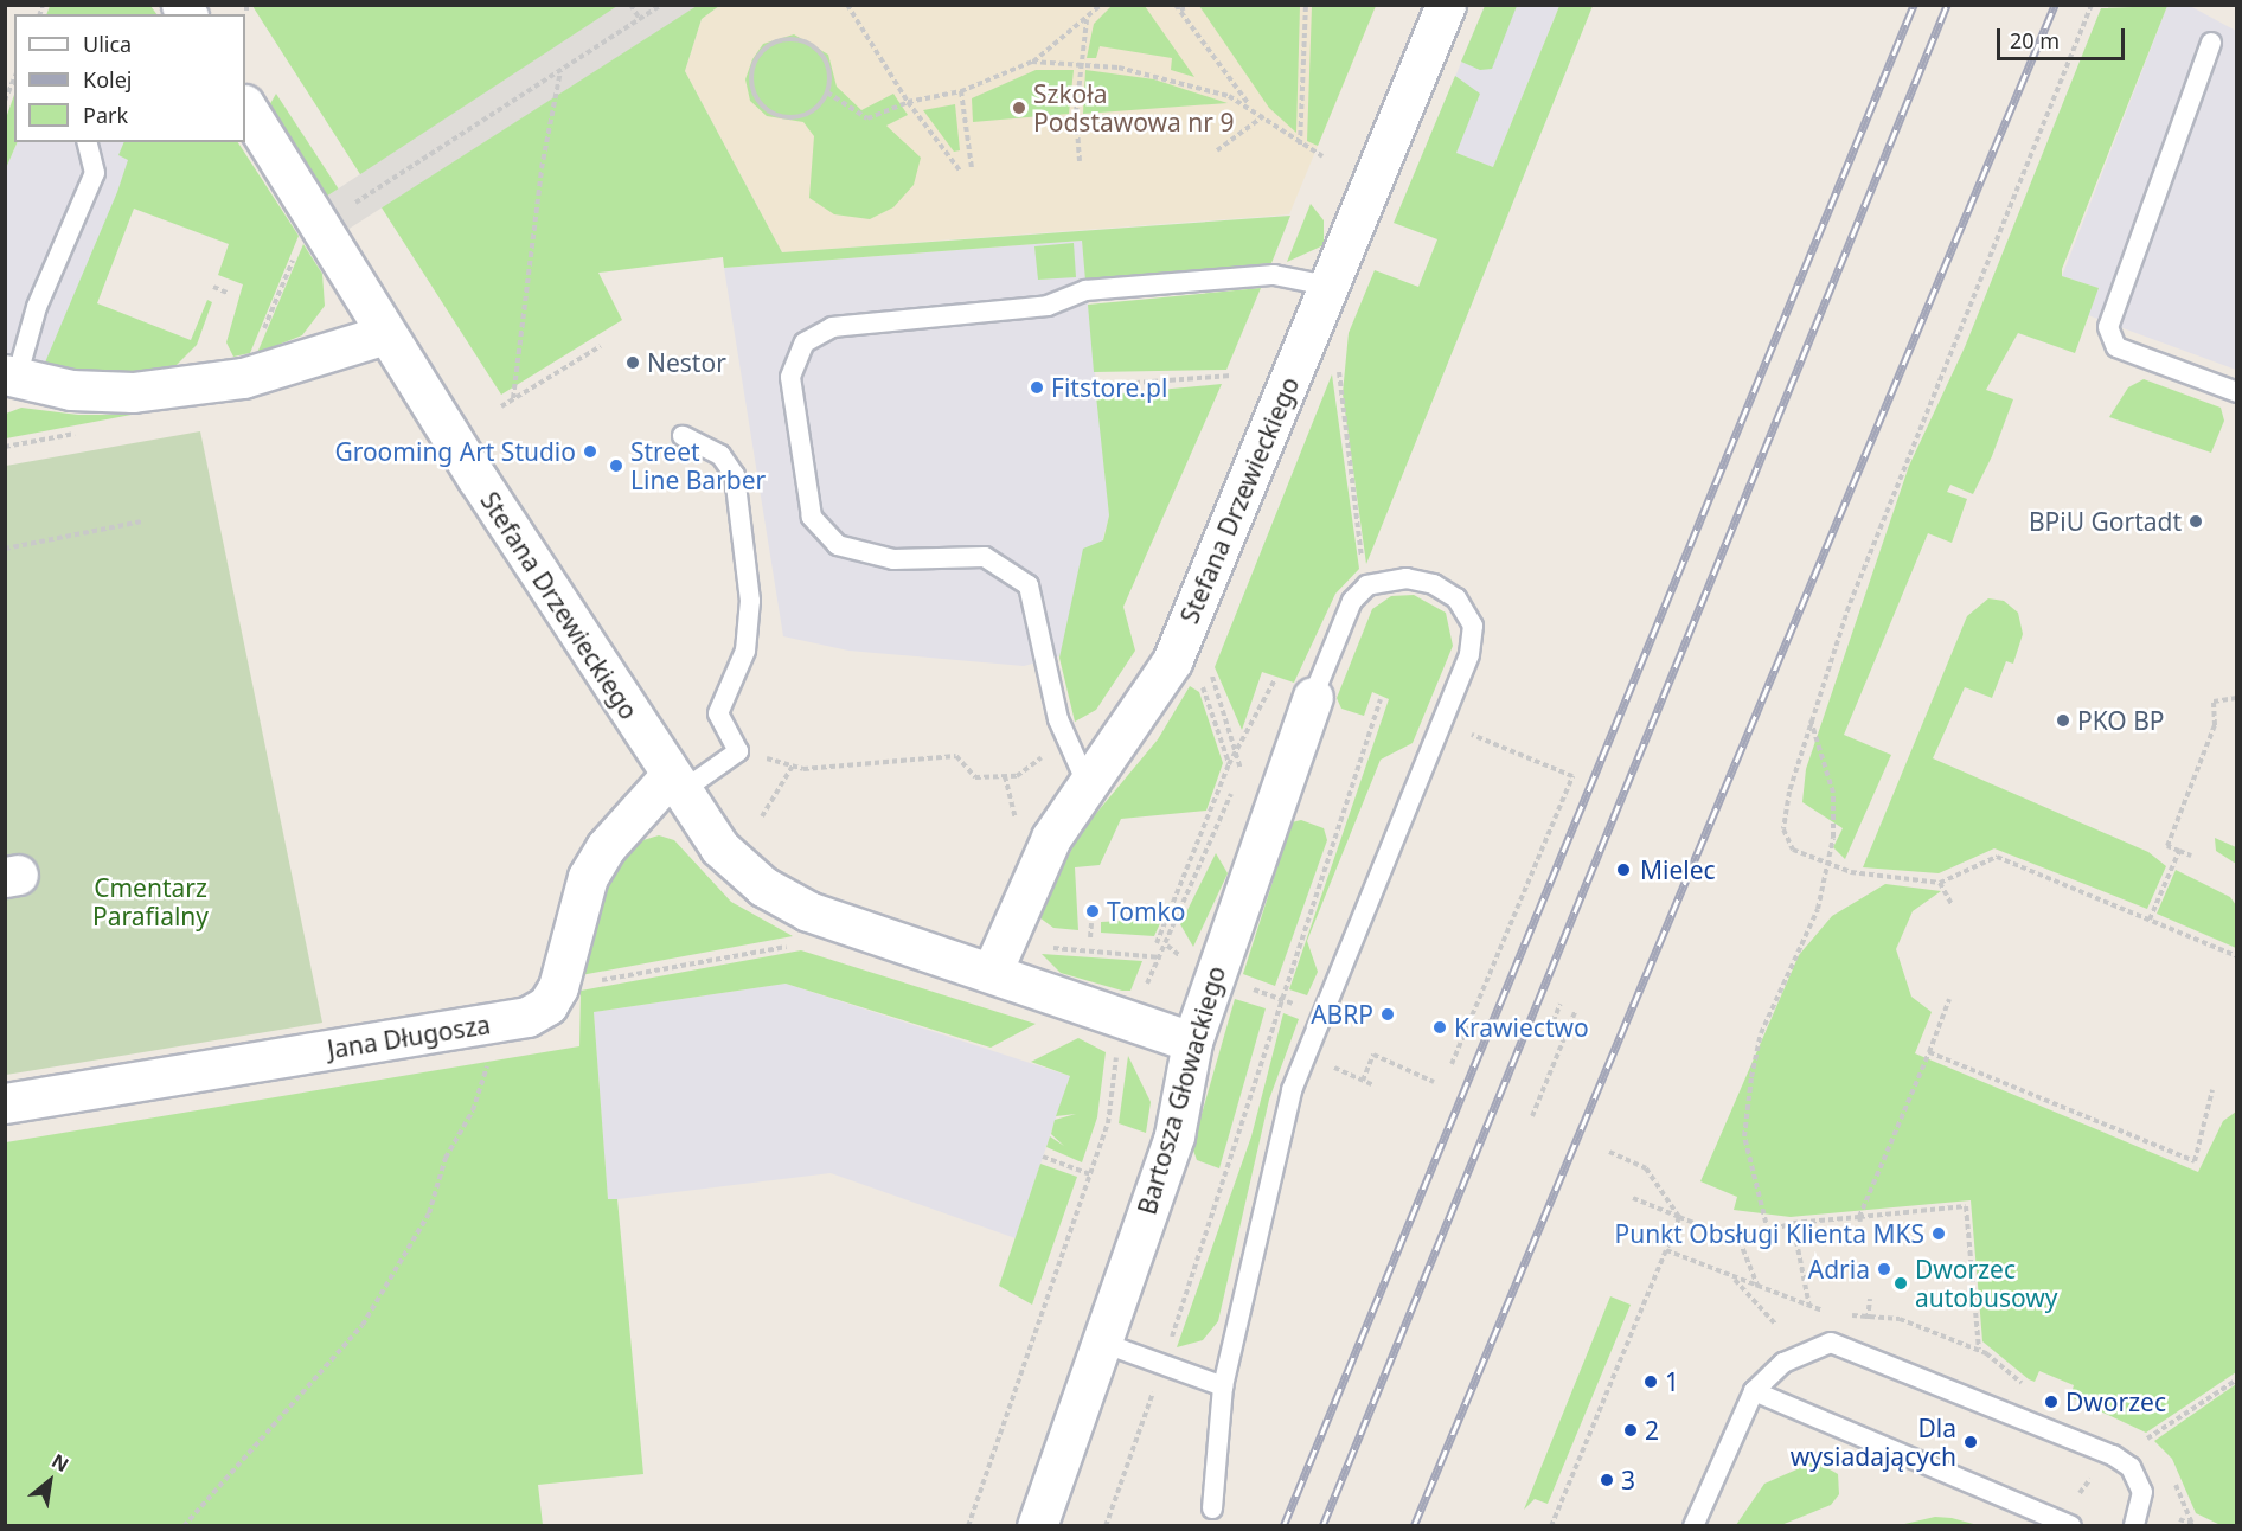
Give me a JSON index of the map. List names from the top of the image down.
{
  "streets": {
    "street": ["Stefana Drzewieckiego", "Jana Długosza", "Bartosza Głowackiego"]
  },
  "crossings": [
    ["Stefana Drzewieckiego", "Jana Długosza"],
    ["Stefana Drzewieckiego", "Bartosza Głowackiego"]
  ],
  "parks": ["Cmentarz Parafialny"],
  "places": [
    "Szkoła Podstawowa nr 9",
    "Nestor",
    "Fitstore.pl",
    "Grooming Art Studio",
    "Street Line Barber",
    "BPiU Gortadt",
    "PKO BP",
    "Mielec",
    "Tomko",
    "ABRP",
    "Krawiectwo",
    "Punkt Obsługi Klienta MKS",
    "Adria",
    "Dworzec autobusowy",
    "1",
    "Dworzec",
    "2",
    "Dla wysiadających",
    "3"
  ],
  "legend": ["Ulica", "Kolej", "Park"],
  "scale_bar": "20 m",
  "north": "top right"
}
